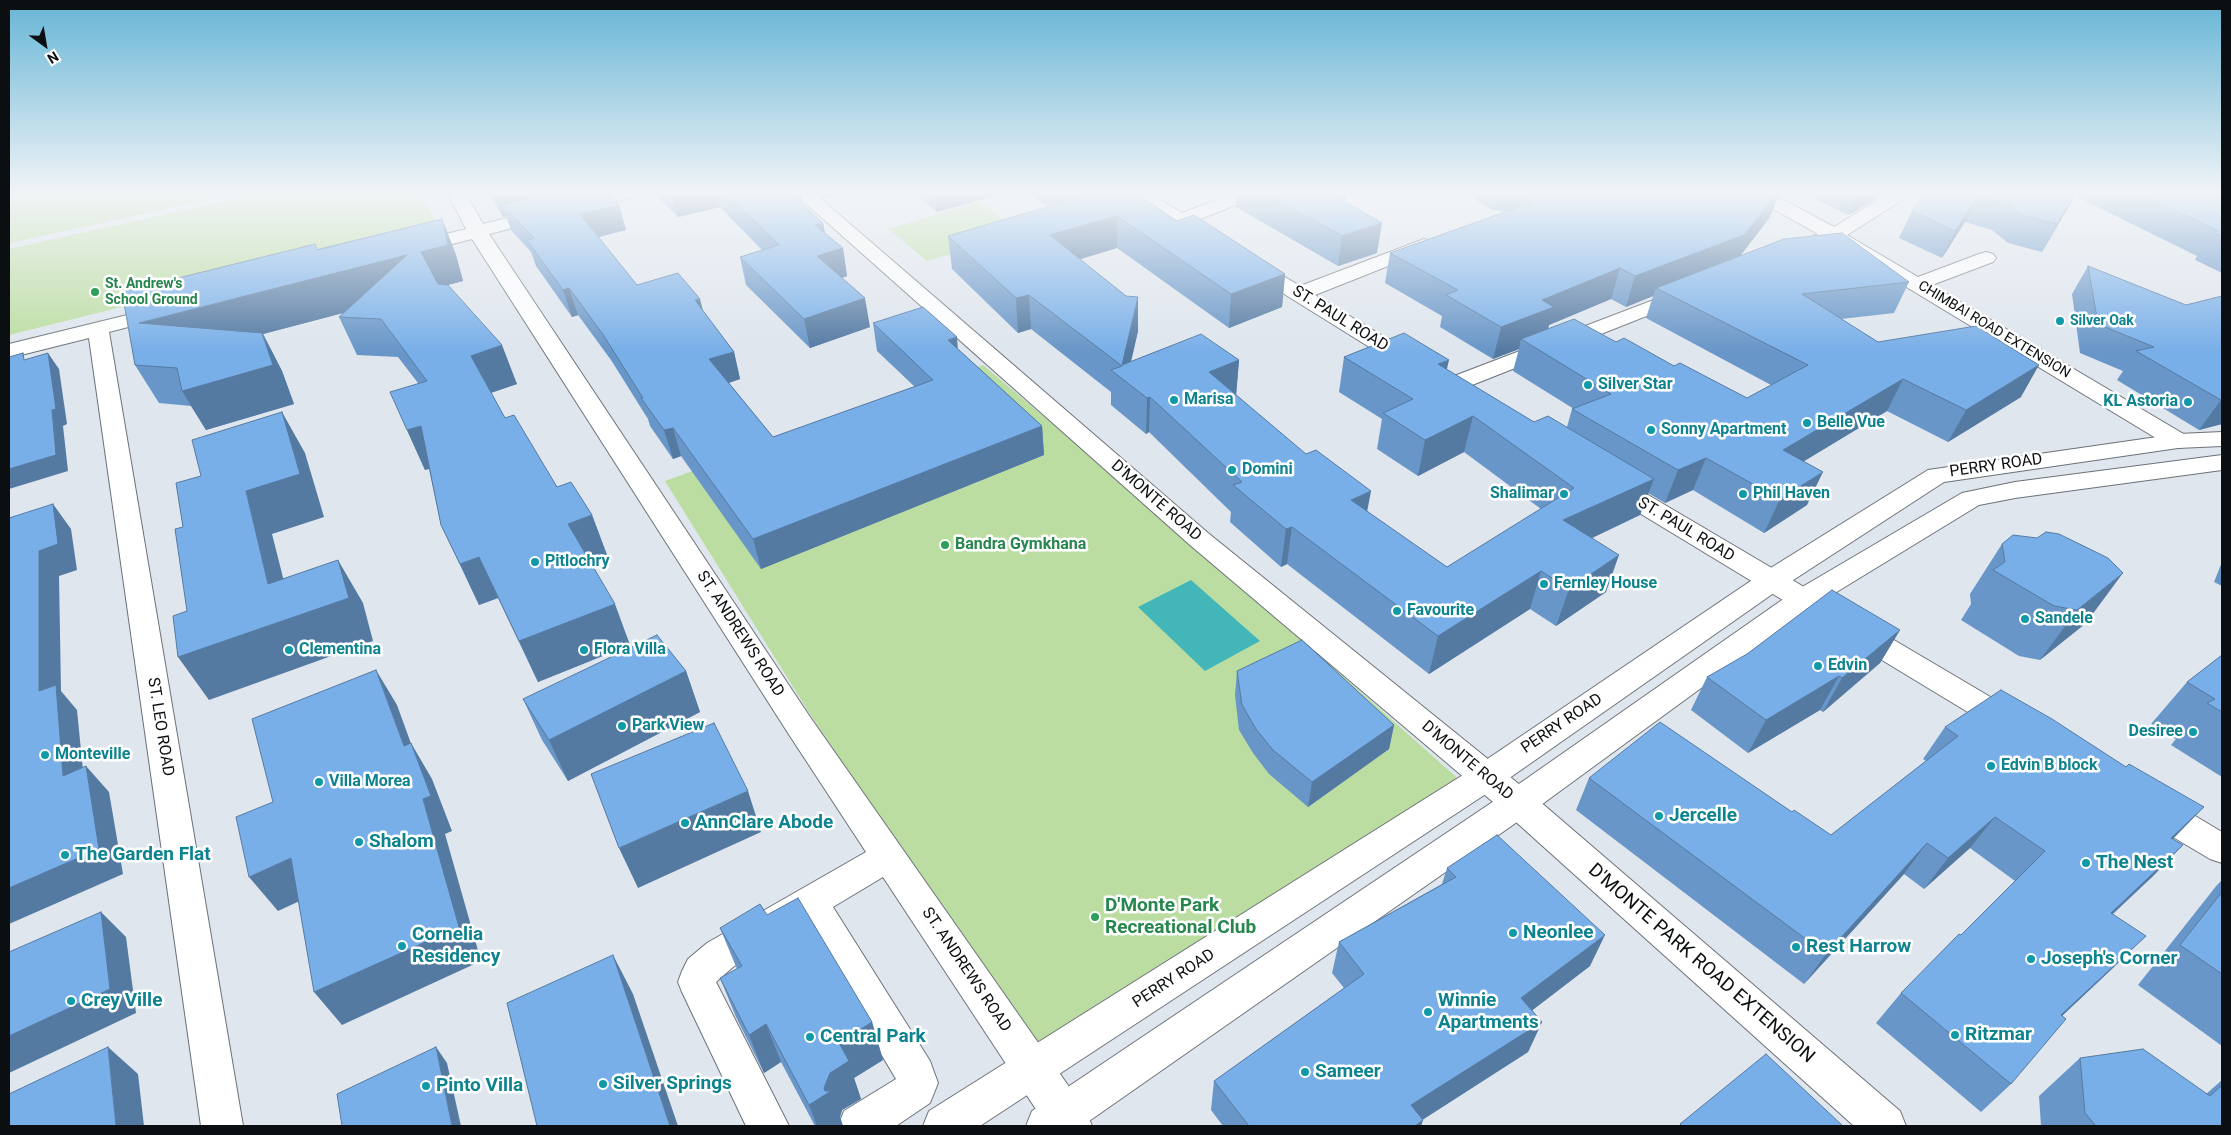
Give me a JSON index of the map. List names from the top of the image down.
{
  "streets": {
    "street": [
      "ST. PAUL ROAD",
      "CHIMBAI ROAD EXTENSION",
      "PERRY ROAD",
      "D'MONTE ROAD",
      "ST. ANDREWS ROAD",
      "ST. LEO ROAD",
      "D'MONTE PARK ROAD EXTENSION"
    ]
  },
  "crossings": [
    ["ST. PAUL ROAD", "PERRY ROAD"],
    ["CHIMBAI ROAD EXTENSION", "PERRY ROAD"],
    ["PERRY ROAD", "D'MONTE ROAD"],
    ["PERRY ROAD", "ST. ANDREWS ROAD"],
    ["PERRY ROAD", "D'MONTE PARK ROAD EXTENSION"],
    ["D'MONTE ROAD", "D'MONTE PARK ROAD EXTENSION"]
  ],
  "places": [
    "St. Andrew's School Ground",
    "Silver Oak",
    "Silver Star",
    "Marisa",
    "KL Astoria",
    "Belle Vue",
    "Sonny Apartment",
    "Domini",
    "Shalimar",
    "Phil Haven",
    "Bandra Gymkhana",
    "Pitlochry",
    "Fernley House",
    "Favourite",
    "Sandele",
    "Clementina",
    "Flora Villa",
    "Edvin",
    "Park View",
    "Desiree",
    "Monteville",
    "Edvin B block",
    "Villa Morea",
    "Jercelle",
    "AnnClare Abode",
    "Shalom",
    "The Garden Flat",
    "The Nest",
    "D'Monte Park Recreational Club",
    "Neonlee",
    "Cornelia Residency",
    "Rest Harrow",
    "Joseph's Corner",
    "Crey Ville",
    "Winnie Apartments",
    "Ritzmar",
    "Central Park",
    "Sameer",
    "Silver Springs",
    "Pinto Villa"
  ],
  "north": "bottom right"
}
